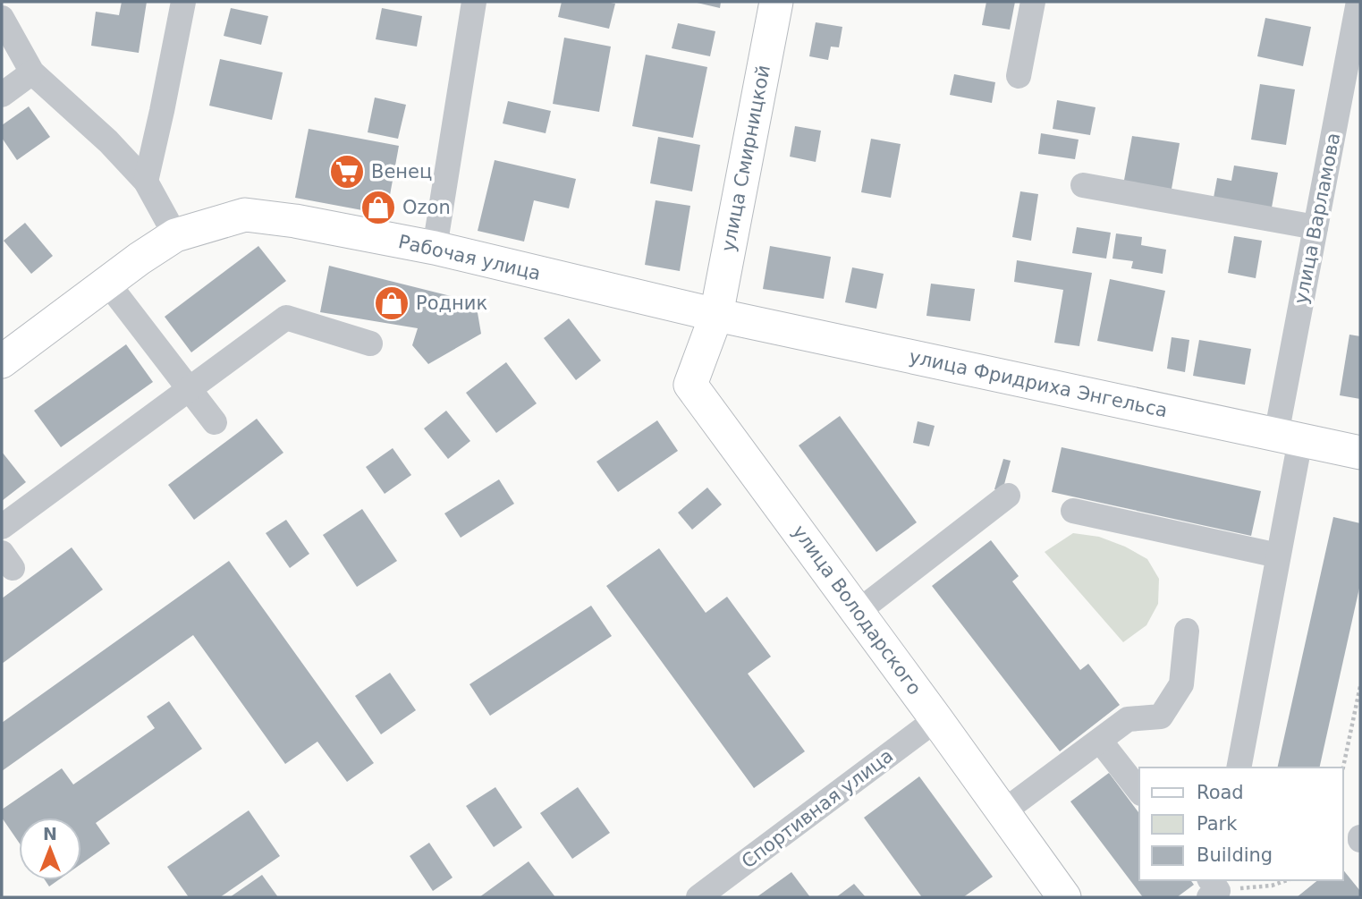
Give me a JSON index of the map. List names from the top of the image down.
{
  "streets": {
    "main road": [
      "улица Смирницкой",
      "Рабочая улица",
      "улица Фридриха Энгельса",
      "улица Володарского"
    ],
    "street": ["улица Варламова", "Спортивная улица"]
  },
  "crossings": [
    ["улица Смирницкой", "Рабочая улица"],
    ["улица Смирницкой", "улица Фридриха Энгельса"],
    ["улица Смирницкой", "улица Володарского"],
    ["улица Варламова", "улица Фридриха Энгельса"],
    ["Рабочая улица", "улица Фридриха Энгельса"],
    ["Рабочая улица", "улица Володарского"],
    ["улица Фридриха Энгельса", "улица Володарского"],
    ["улица Володарского", "Спортивная улица"]
  ],
  "places": {
    "supermarket": ["Венец"],
    "shop": ["Ozon", "Родник"]
  },
  "legend": ["Road", "Park", "Building"],
  "north": "top"
}
